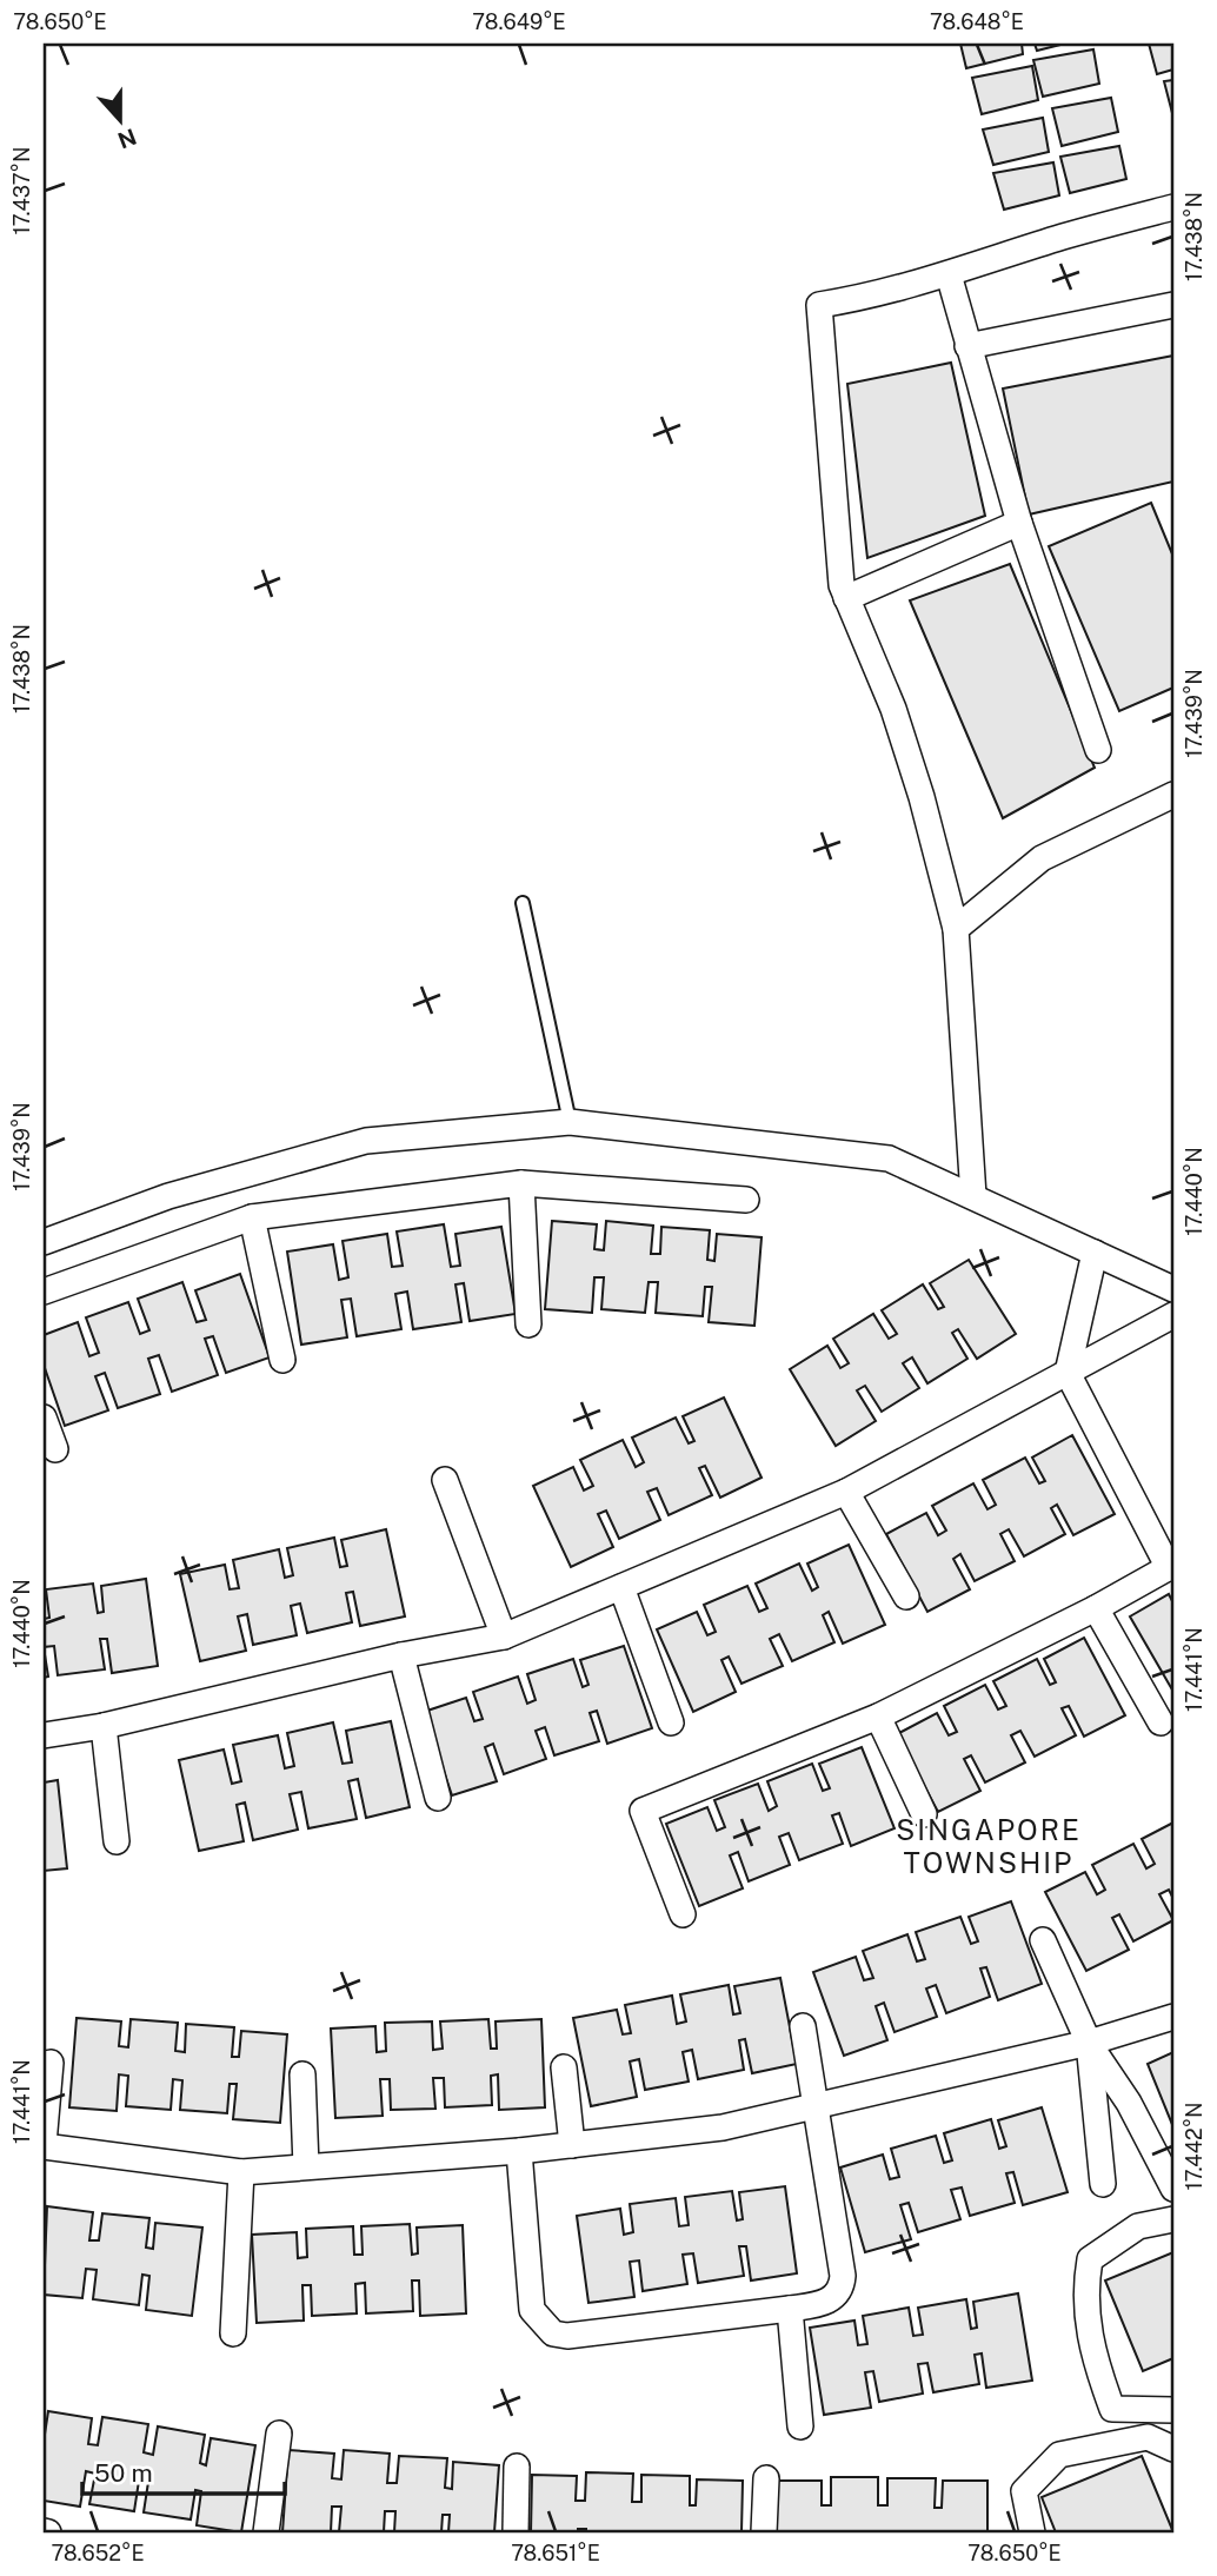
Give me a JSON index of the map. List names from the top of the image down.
{
  "districts": ["SINGAPORE TOWNSHIP"],
  "scale_bar": "50 m",
  "north": "bottom",
  "coordinates": [
    "78.650°E",
    "78.649°E",
    "78.648°E",
    "17.437°N",
    "17.438°N",
    "17.439°N",
    "17.440°N",
    "17.441°N",
    "17.442°N",
    "78.652°E",
    "78.651°E"
  ]
}
